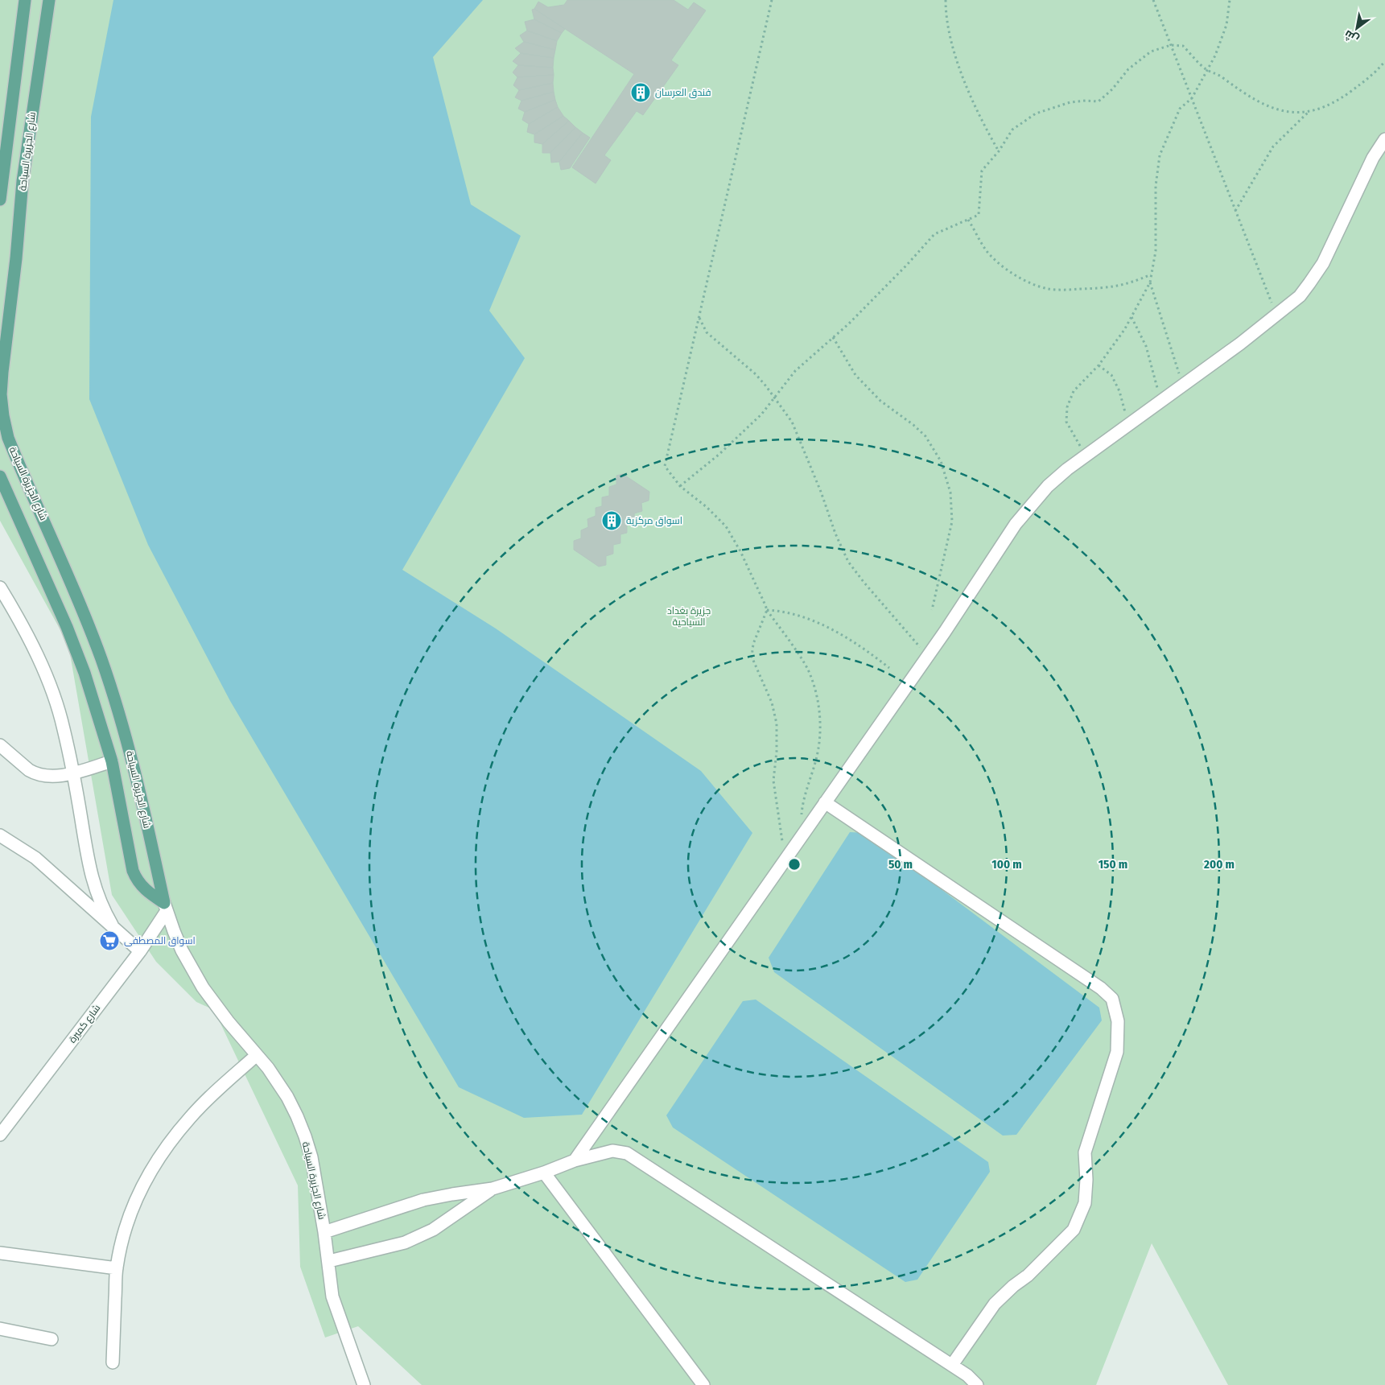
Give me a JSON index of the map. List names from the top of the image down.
{
  "streets": {
    "main road": ["شارع الجزيرة السياحة"],
    "street": ["شارع كميرة"]
  },
  "crossings": [
    ["شارع الجزيرة السياحة", "شارع كميرة"]
  ],
  "parks": ["جزيرة بغداد السياحية"],
  "places": {
    "building": ["فندق العرسان", "اسواق مركزية"],
    "supermarket": ["اسواق المصطفى"]
  },
  "north": "bottom left",
  "rings": [
    "50 m",
    "100 m",
    "150 m",
    "200 m"
  ]
}
